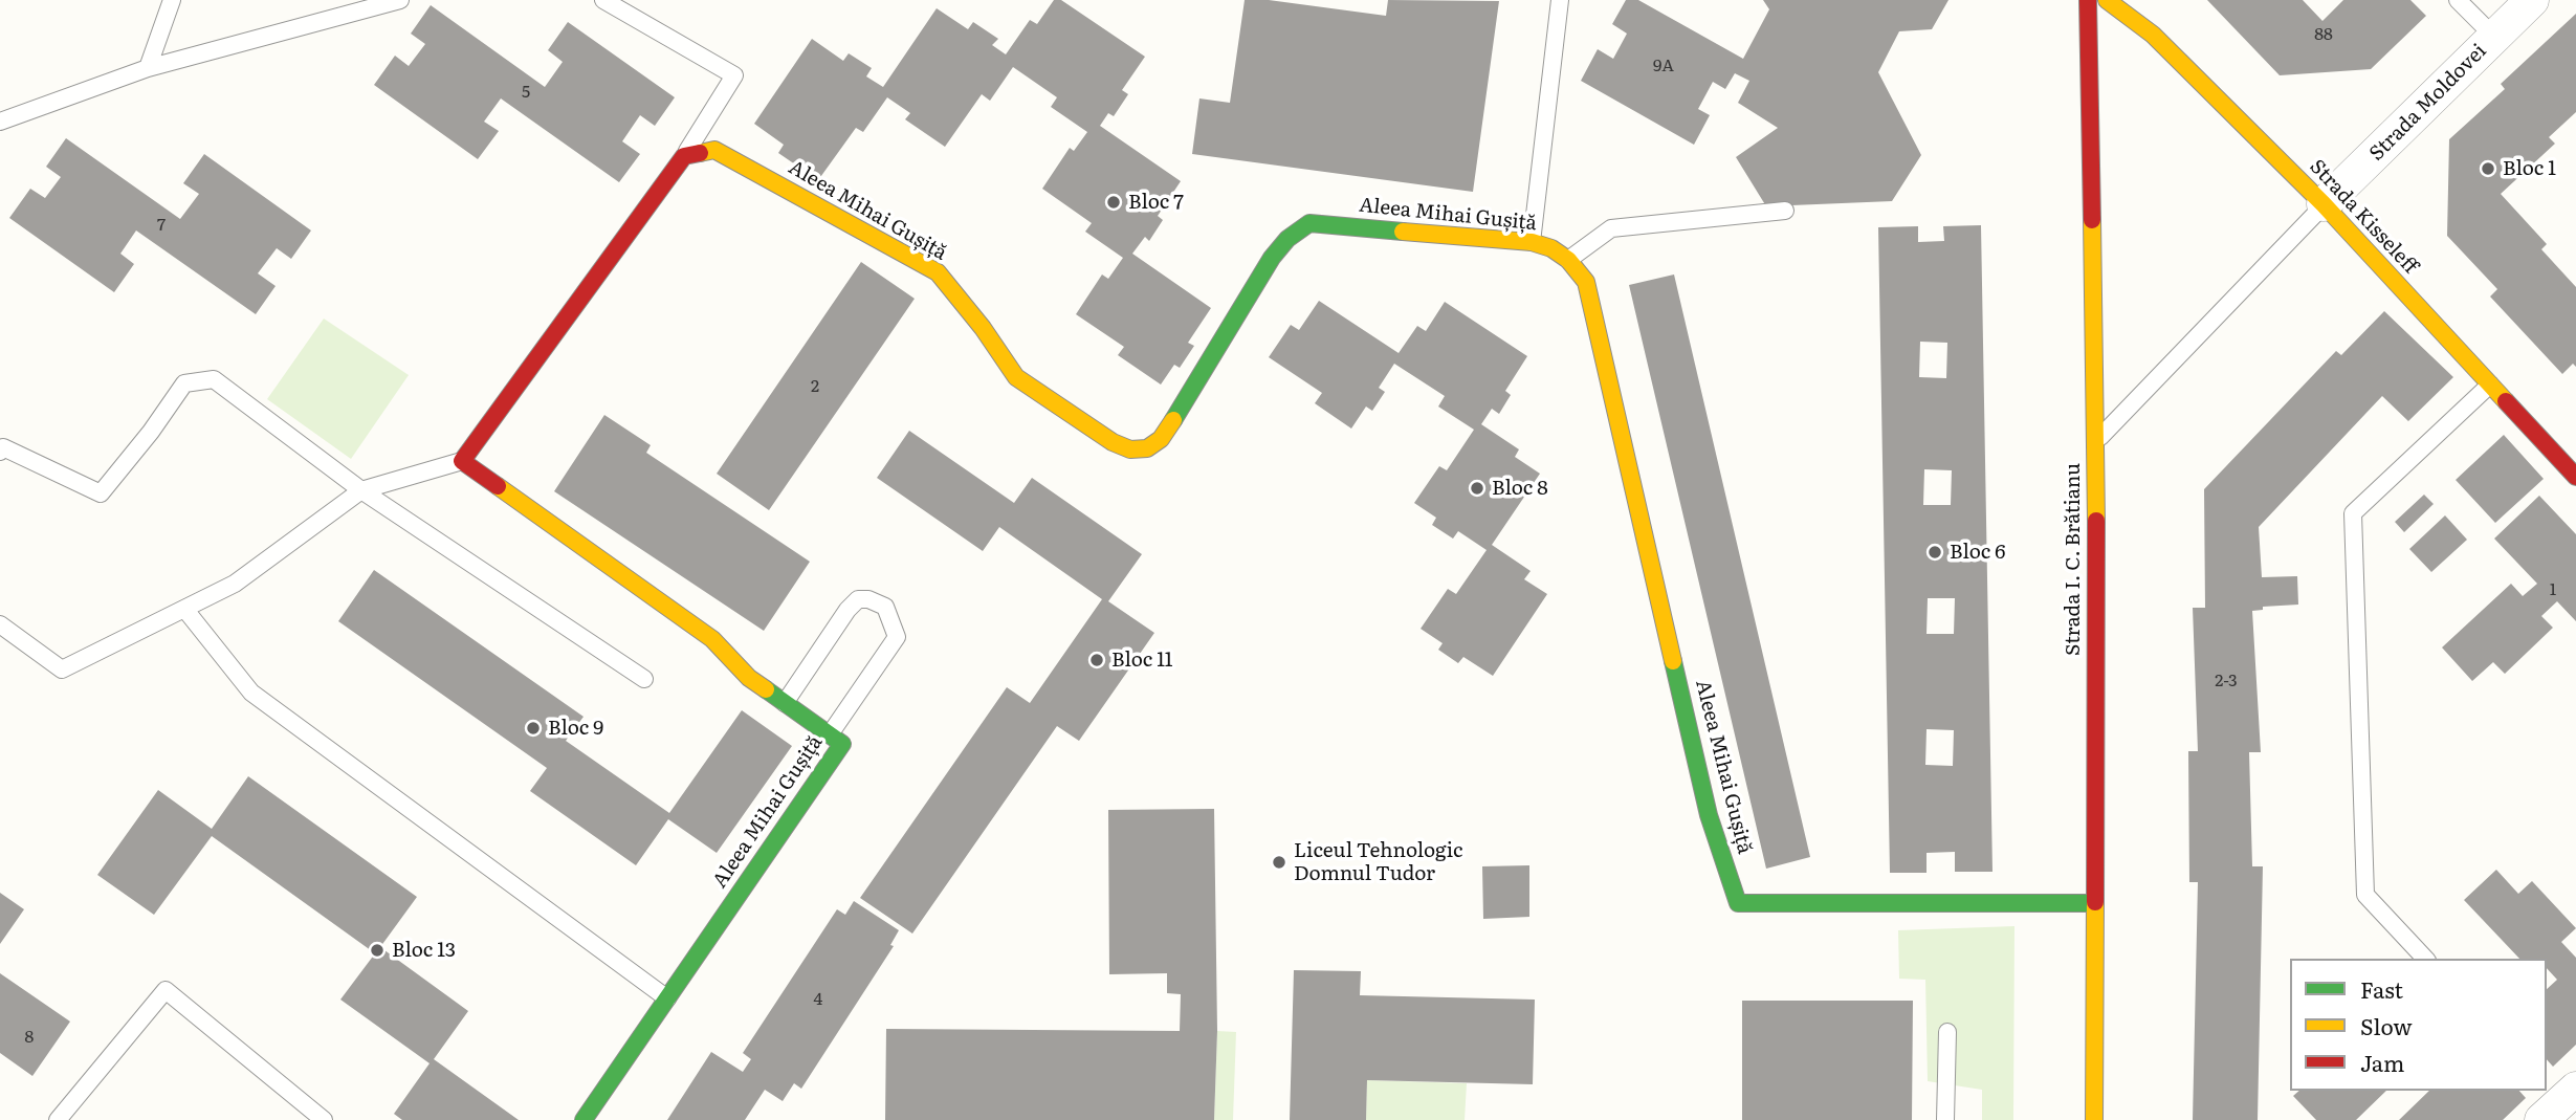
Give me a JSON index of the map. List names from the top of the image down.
{
  "streets": {
    "street": [
      "Strada Moldovei",
      "Aleea Mihai Gușiță",
      "Strada Kisseleff",
      "Strada I. C. Brătianu"
    ]
  },
  "crossings": [
    ["Strada Moldovei", "Strada Kisseleff"],
    ["Aleea Mihai Gușiță", "Strada I. C. Brătianu"]
  ],
  "places": [
    "Bloc 1",
    "Bloc 7",
    "Bloc 8",
    "Bloc 6",
    "Bloc 11",
    "Bloc 9",
    "Liceul Tehnologic Domnul Tudor",
    "Bloc 13"
  ],
  "house_numbers": [
    "88",
    "9A",
    "5",
    "7",
    "2",
    "1",
    "2-3",
    "4",
    "8"
  ],
  "legend": ["Fast", "Slow", "Jam"]
}
